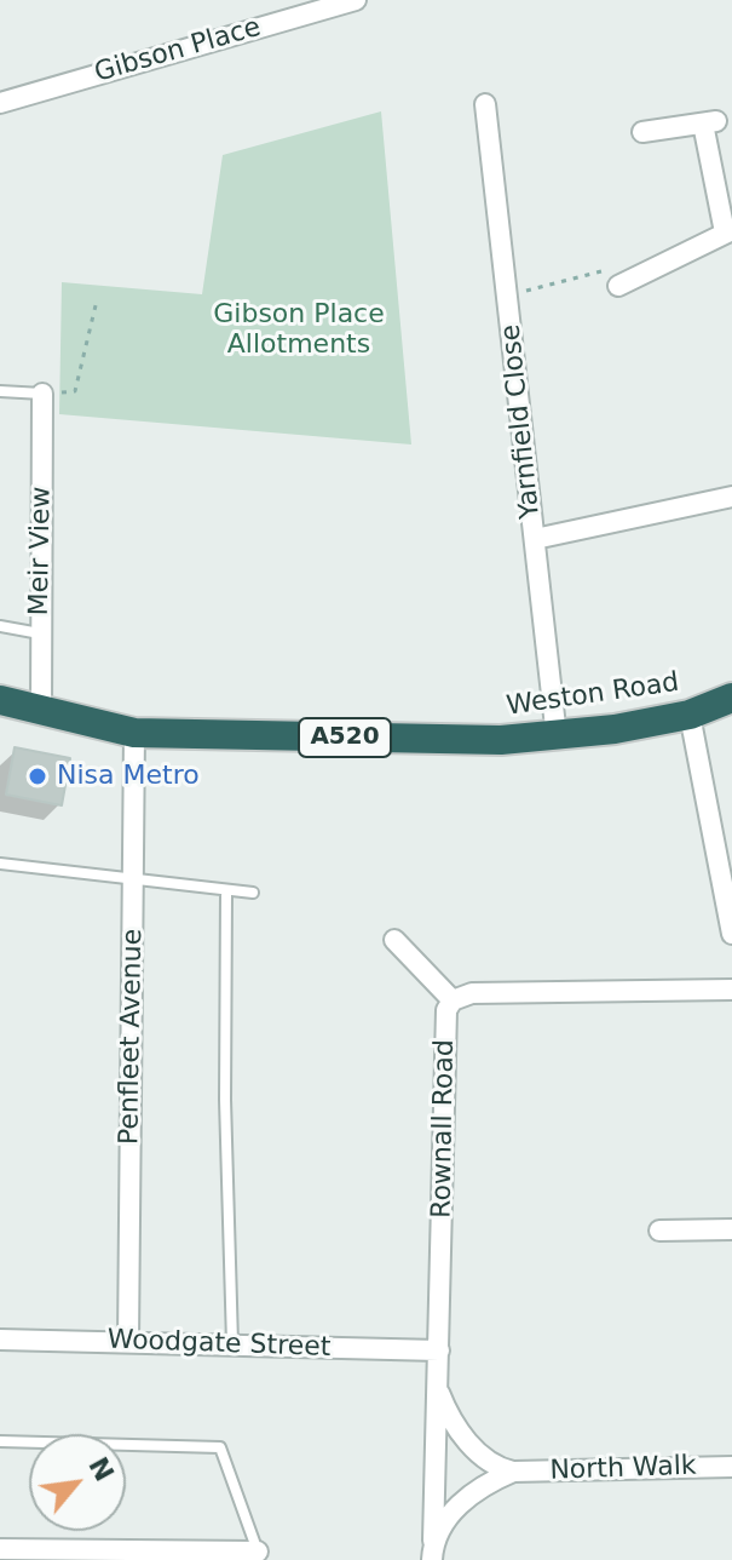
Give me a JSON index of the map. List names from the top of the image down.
{
  "streets": {
    "highway": ["Weston Road", "A520"],
    "street": [
      "Gibson Place",
      "Yarnfield Close",
      "Meir View",
      "Penfleet Avenue",
      "Rownall Road",
      "Woodgate Street",
      "North Walk"
    ]
  },
  "crossings": [
    ["Yarnfield Close", "Weston Road"],
    ["Meir View", "Weston Road"],
    ["Weston Road", "Penfleet Avenue"],
    ["Penfleet Avenue", "Woodgate Street"],
    ["Rownall Road", "Woodgate Street"],
    ["Rownall Road", "North Walk"]
  ],
  "parks": ["Gibson Place Allotments"],
  "places": ["Nisa Metro"],
  "north": "top right"
}
